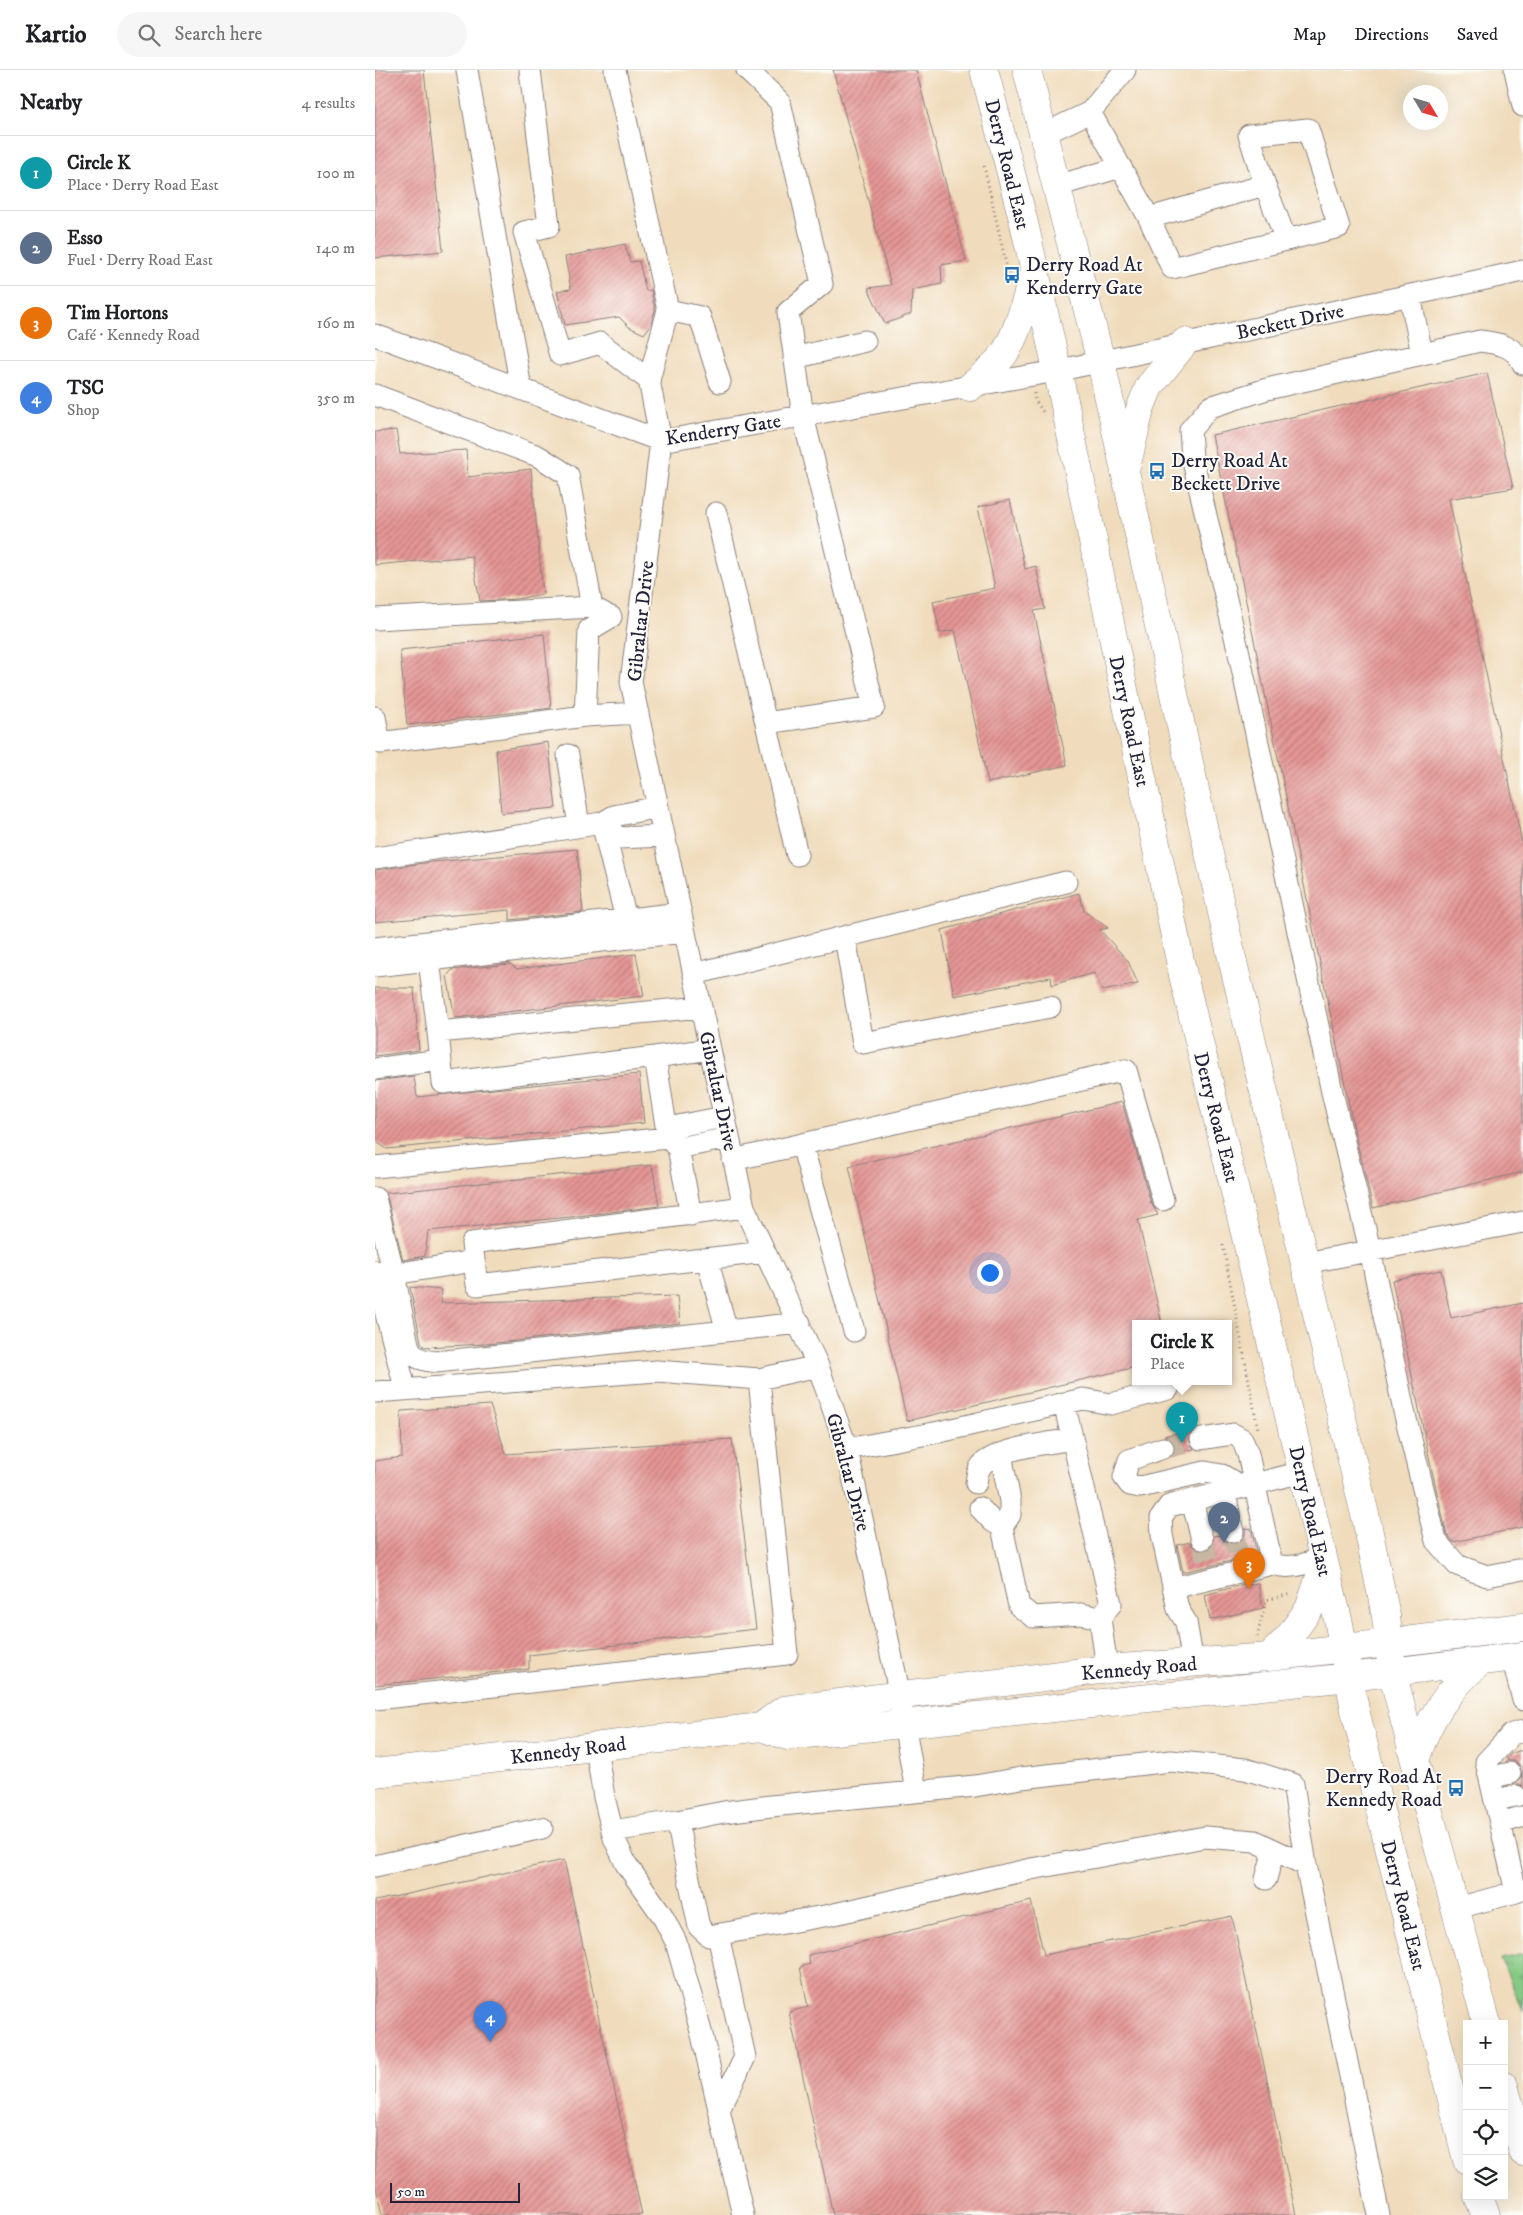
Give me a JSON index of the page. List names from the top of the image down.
{
  "streets": {
    "main road": ["Derry Road East", "Kennedy Road"],
    "street": ["Beckett Drive", "Kenderry Gate", "Gibraltar Drive"]
  },
  "crossings": [
    ["Derry Road East", "Beckett Drive"],
    ["Derry Road East", "Kenderry Gate"],
    ["Derry Road East", "Kennedy Road"],
    ["Beckett Drive", "Kenderry Gate"],
    ["Kenderry Gate", "Gibraltar Drive"],
    ["Gibraltar Drive", "Kennedy Road"]
  ],
  "places": {
    "bus stop": ["Derry Road At Kenderry Gate", "Derry Road At Beckett Drive", "Derry Road At Kennedy Road"]
  },
  "scale_bar": "50 m",
  "north": "bottom right",
  "page": {
    "header": "Kartio",
    "search": "Search here",
    "nav": ["Map", "Directions", "Saved"],
    "heading": ["Nearby", "4 results"],
    "list": [
      {
        "mark": "1",
        "name": "Circle K",
        "note": "Place · Derry Road East",
        "value": "100 m"
      },
      {
        "mark": "2",
        "name": "Esso",
        "note": "Fuel · Derry Road East",
        "value": "140 m"
      },
      {
        "mark": "3",
        "name": "Tim Hortons",
        "note": "Café · Kennedy Road",
        "value": "160 m"
      },
      {
        "mark": "4",
        "name": "TSC",
        "note": "Shop",
        "value": "350 m"
      }
    ],
    "popup": ["Circle K", "Place"],
    "pins": [
      "1",
      "2",
      "3",
      "4"
    ],
    "map_buttons": ["+", "−"],
    "scale": "50 m"
  }
}
